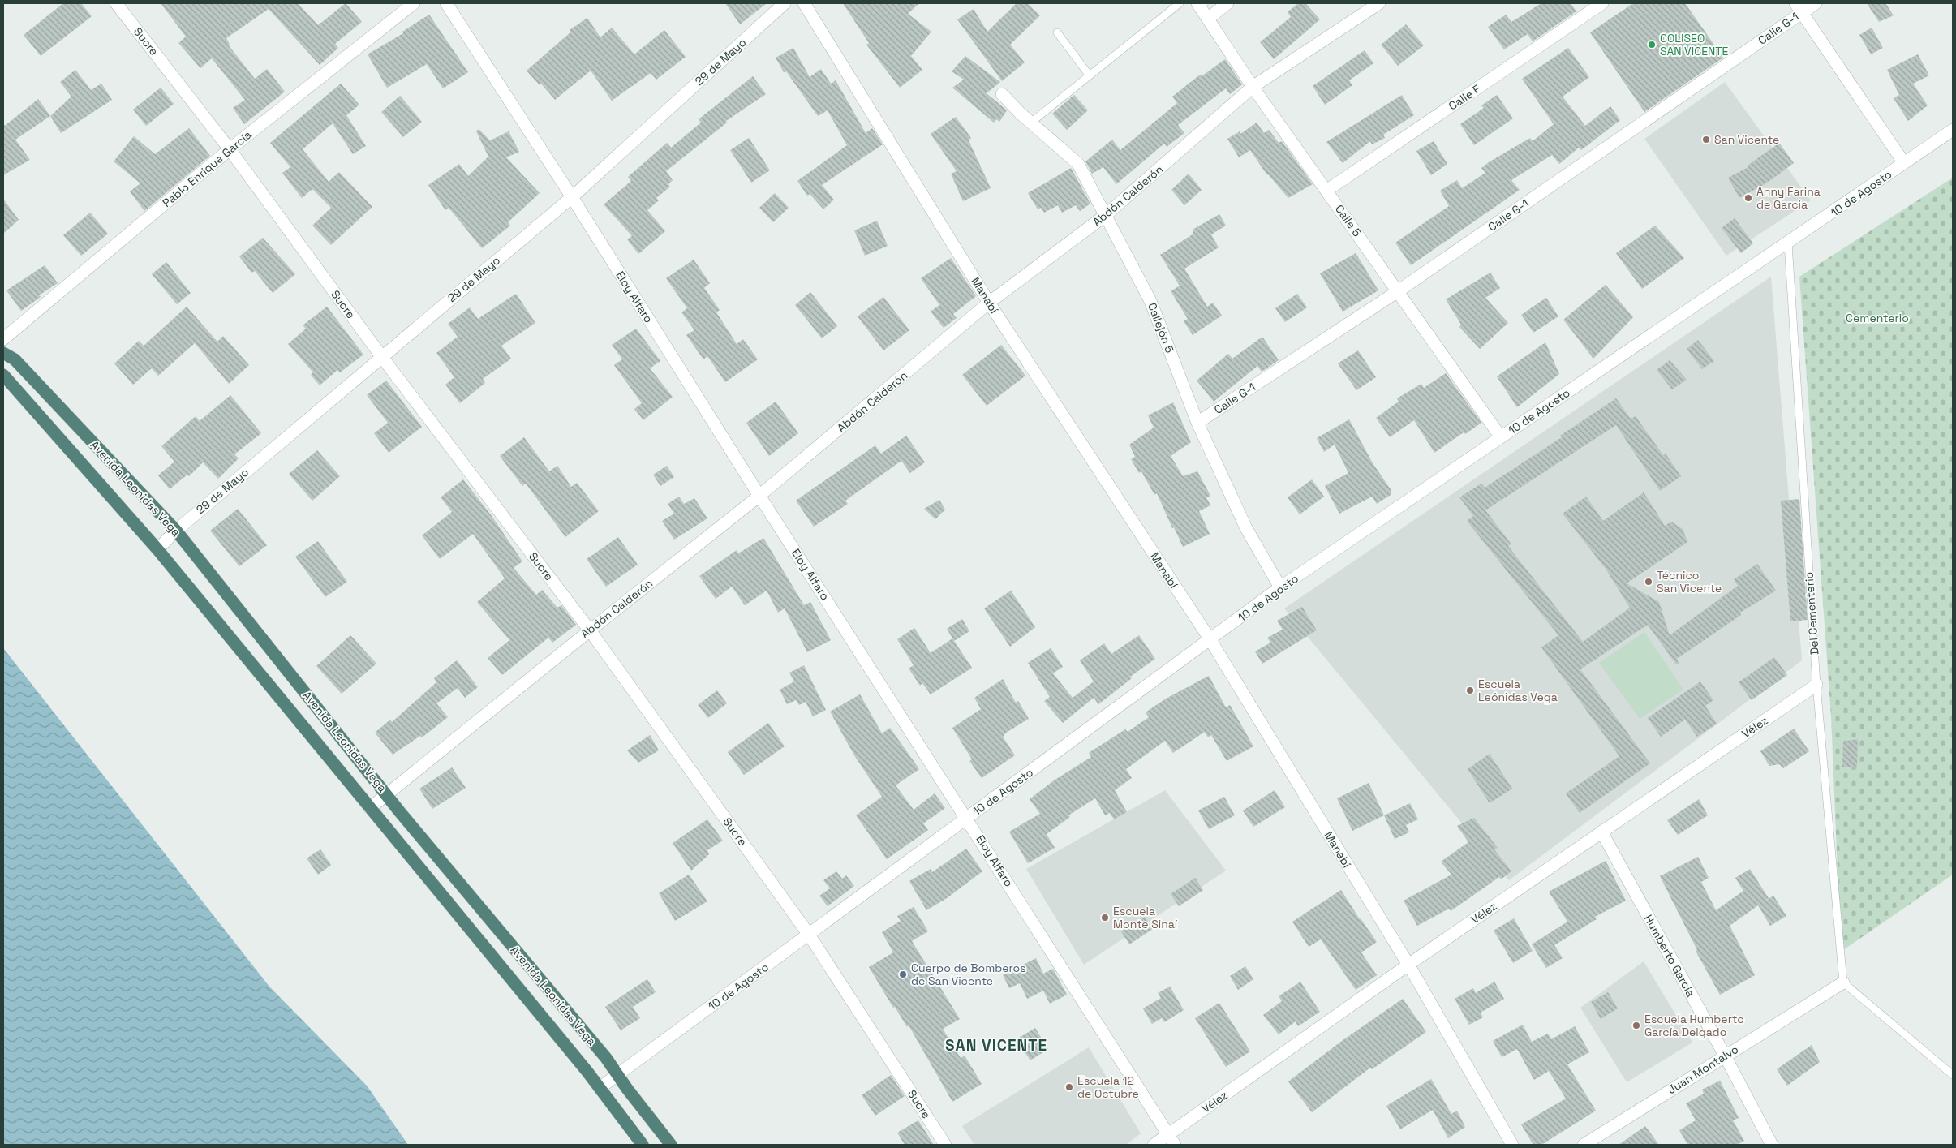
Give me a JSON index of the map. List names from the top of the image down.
{
  "streets": {
    "highway": ["Avenida Leonidas Vega"],
    "street": [
      "Calle G-1",
      "Sucre",
      "29 de Mayo",
      "Calle F",
      "Pablo Enrique García",
      "10 de Agosto",
      "Abdón Calderón",
      "Calle 5",
      "Manabí",
      "Eloy Alfaro",
      "Callejón 5",
      "Vélez",
      "Humberto García",
      "Juan Montalvo"
    ],
    "lane": ["Del Cementerio"]
  },
  "crossings": [
    ["Calle G-1", "Calle 5"],
    ["Calle G-1", "Callejón 5"],
    ["Sucre", "29 de Mayo"],
    ["Sucre", "Pablo Enrique García"],
    ["Sucre", "10 de Agosto"],
    ["Sucre", "Abdón Calderón"],
    ["29 de Mayo", "Eloy Alfaro"],
    ["29 de Mayo", "Avenida Leonidas Vega"],
    ["Calle F", "Calle 5"],
    ["10 de Agosto", "Calle 5"],
    ["10 de Agosto", "Manabí"],
    ["10 de Agosto", "Eloy Alfaro"],
    ["10 de Agosto", "Callejón 5"],
    ["10 de Agosto", "Avenida Leonidas Vega"],
    ["10 de Agosto", "Del Cementerio"],
    ["Abdón Calderón", "Calle 5"],
    ["Abdón Calderón", "Manabí"],
    ["Abdón Calderón", "Eloy Alfaro"],
    ["Abdón Calderón", "Callejón 5"],
    ["Abdón Calderón", "Avenida Leonidas Vega"],
    ["Manabí", "Vélez"],
    ["Eloy Alfaro", "Vélez"],
    ["Del Cementerio", "Vélez"],
    ["Del Cementerio", "Juan Montalvo"],
    ["Vélez", "Humberto García"],
    ["Humberto García", "Juan Montalvo"]
  ],
  "districts": ["SAN VICENTE"],
  "parks": ["Cementerio"],
  "places": [
    "COLISEO SAN VICENTE",
    "San Vicente",
    "Anny Farina de Garcia",
    "Técnico San Vicente",
    "Escuela Leónidas Vega",
    "Escuela Monte Sinaí",
    "Cuerpo de Bomberos de San Vicente",
    "Escuela Humberto García Delgado",
    "Escuela 12 de Octubre"
  ]
}
